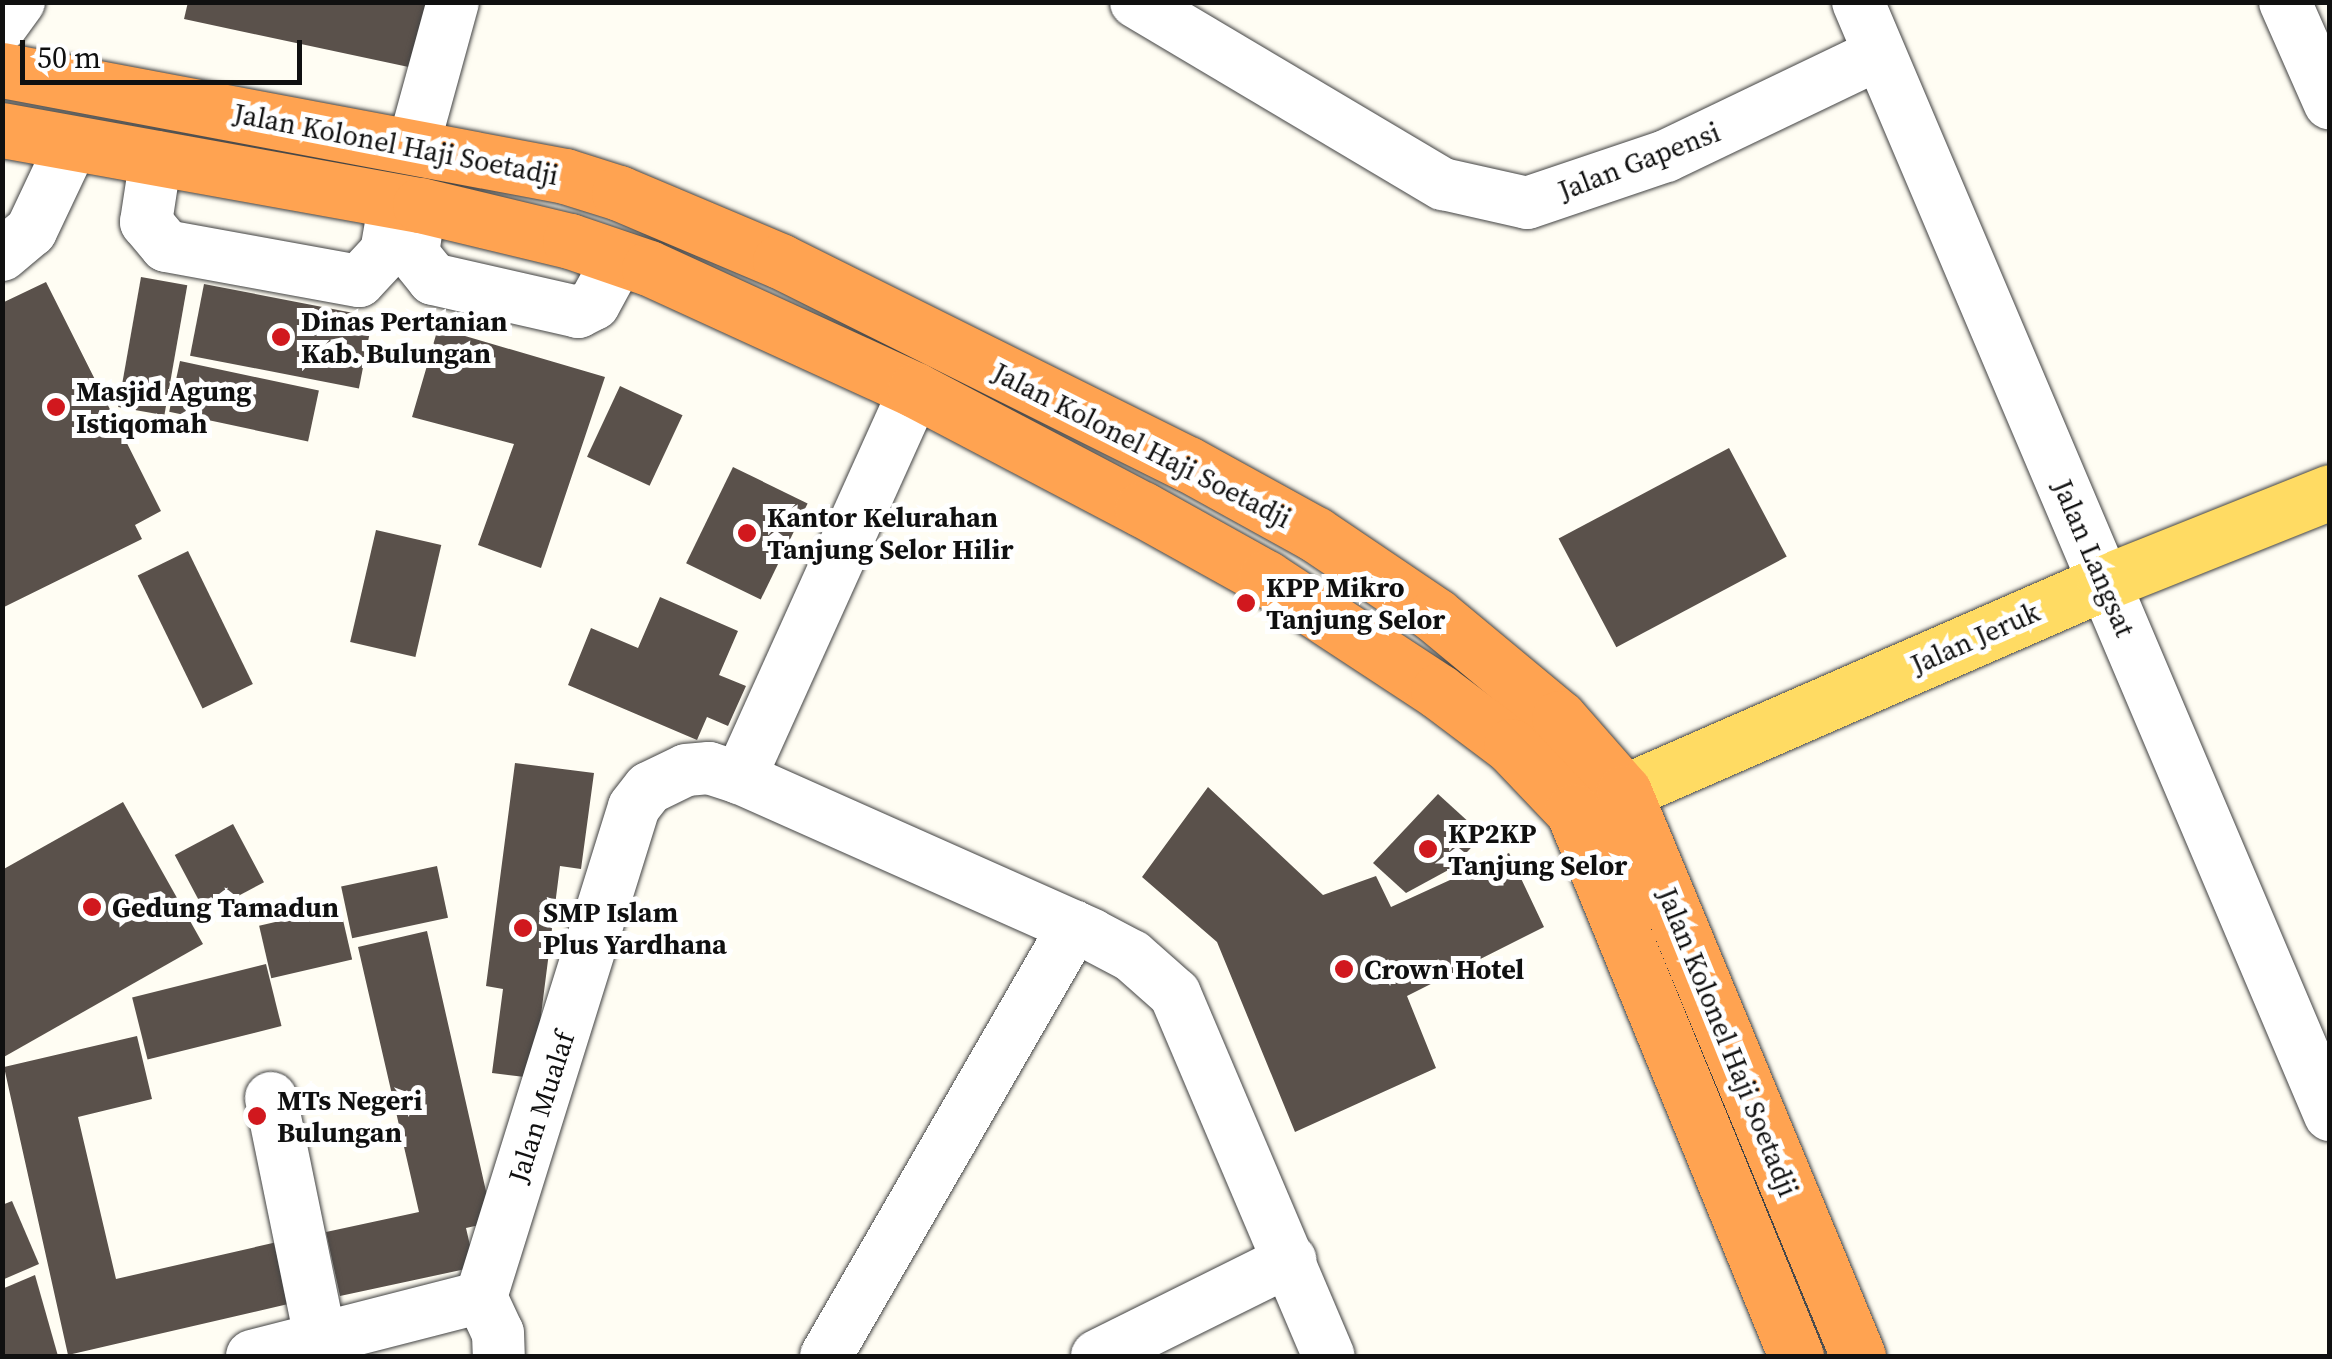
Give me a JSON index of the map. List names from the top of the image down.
{
  "streets": {
    "highway": ["Jalan Kolonel Haji Soetadji"],
    "main road": ["Jalan Jeruk"],
    "street": ["Jalan Gapensi", "Jalan Langsat", "Jalan Mualaf"]
  },
  "crossings": [
    ["Jalan Kolonel Haji Soetadji", "Jalan Jeruk"],
    ["Jalan Gapensi", "Jalan Langsat"],
    ["Jalan Langsat", "Jalan Jeruk"]
  ],
  "places": [
    "Dinas Pertanian Kab. Bulungan",
    "Masjid Agung Istiqomah",
    "Kantor Kelurahan Tanjung Selor Hilir",
    "KPP Mikro Tanjung Selor",
    "KP2KP Tanjung Selor",
    "Gedung Tamadun",
    "SMP Islam Plus Yardhana",
    "Crown Hotel",
    "MTs Negeri Bulungan"
  ],
  "scale_bar": "50 m"
}
